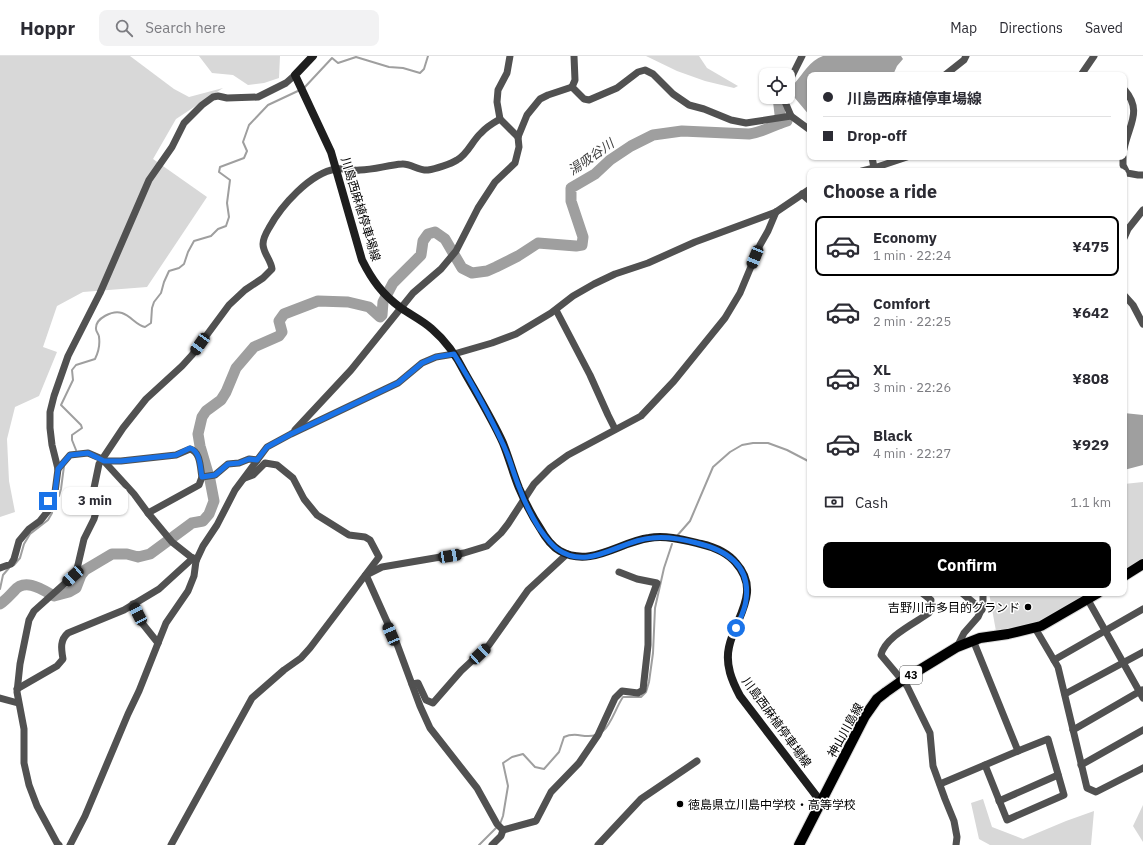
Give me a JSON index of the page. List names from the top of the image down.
{
  "streets": {
    "main road": ["川島西麻植停車場線", "43", "神山川島線"]
  },
  "crossings": [
    ["川島西麻植停車場線", "神山川島線"]
  ],
  "water": ["湯吸谷川"],
  "places": ["吉野川市多目的グランド", "徳島県立川島中学校・高等学校"],
  "page": {
    "header": "Hoppr",
    "search": "Search here",
    "nav": ["Map", "Directions", "Saved"],
    "banner": ["川島西麻植停車場線", "Drop-off"],
    "heading": "Choose a ride",
    "list": [
      {
        "name": "Economy",
        "note": "1 min · 22:24",
        "value": "¥475"
      },
      {
        "name": "Comfort",
        "note": "2 min · 22:25",
        "value": "¥642"
      },
      {
        "name": "XL",
        "note": "3 min · 22:26",
        "value": "¥808"
      },
      {
        "name": "Black",
        "note": "4 min · 22:27",
        "value": "¥929"
      }
    ],
    "pay": ["Cash", "1.1 km"],
    "bubble": "3 min",
    "buttons": "Confirm"
  }
}
